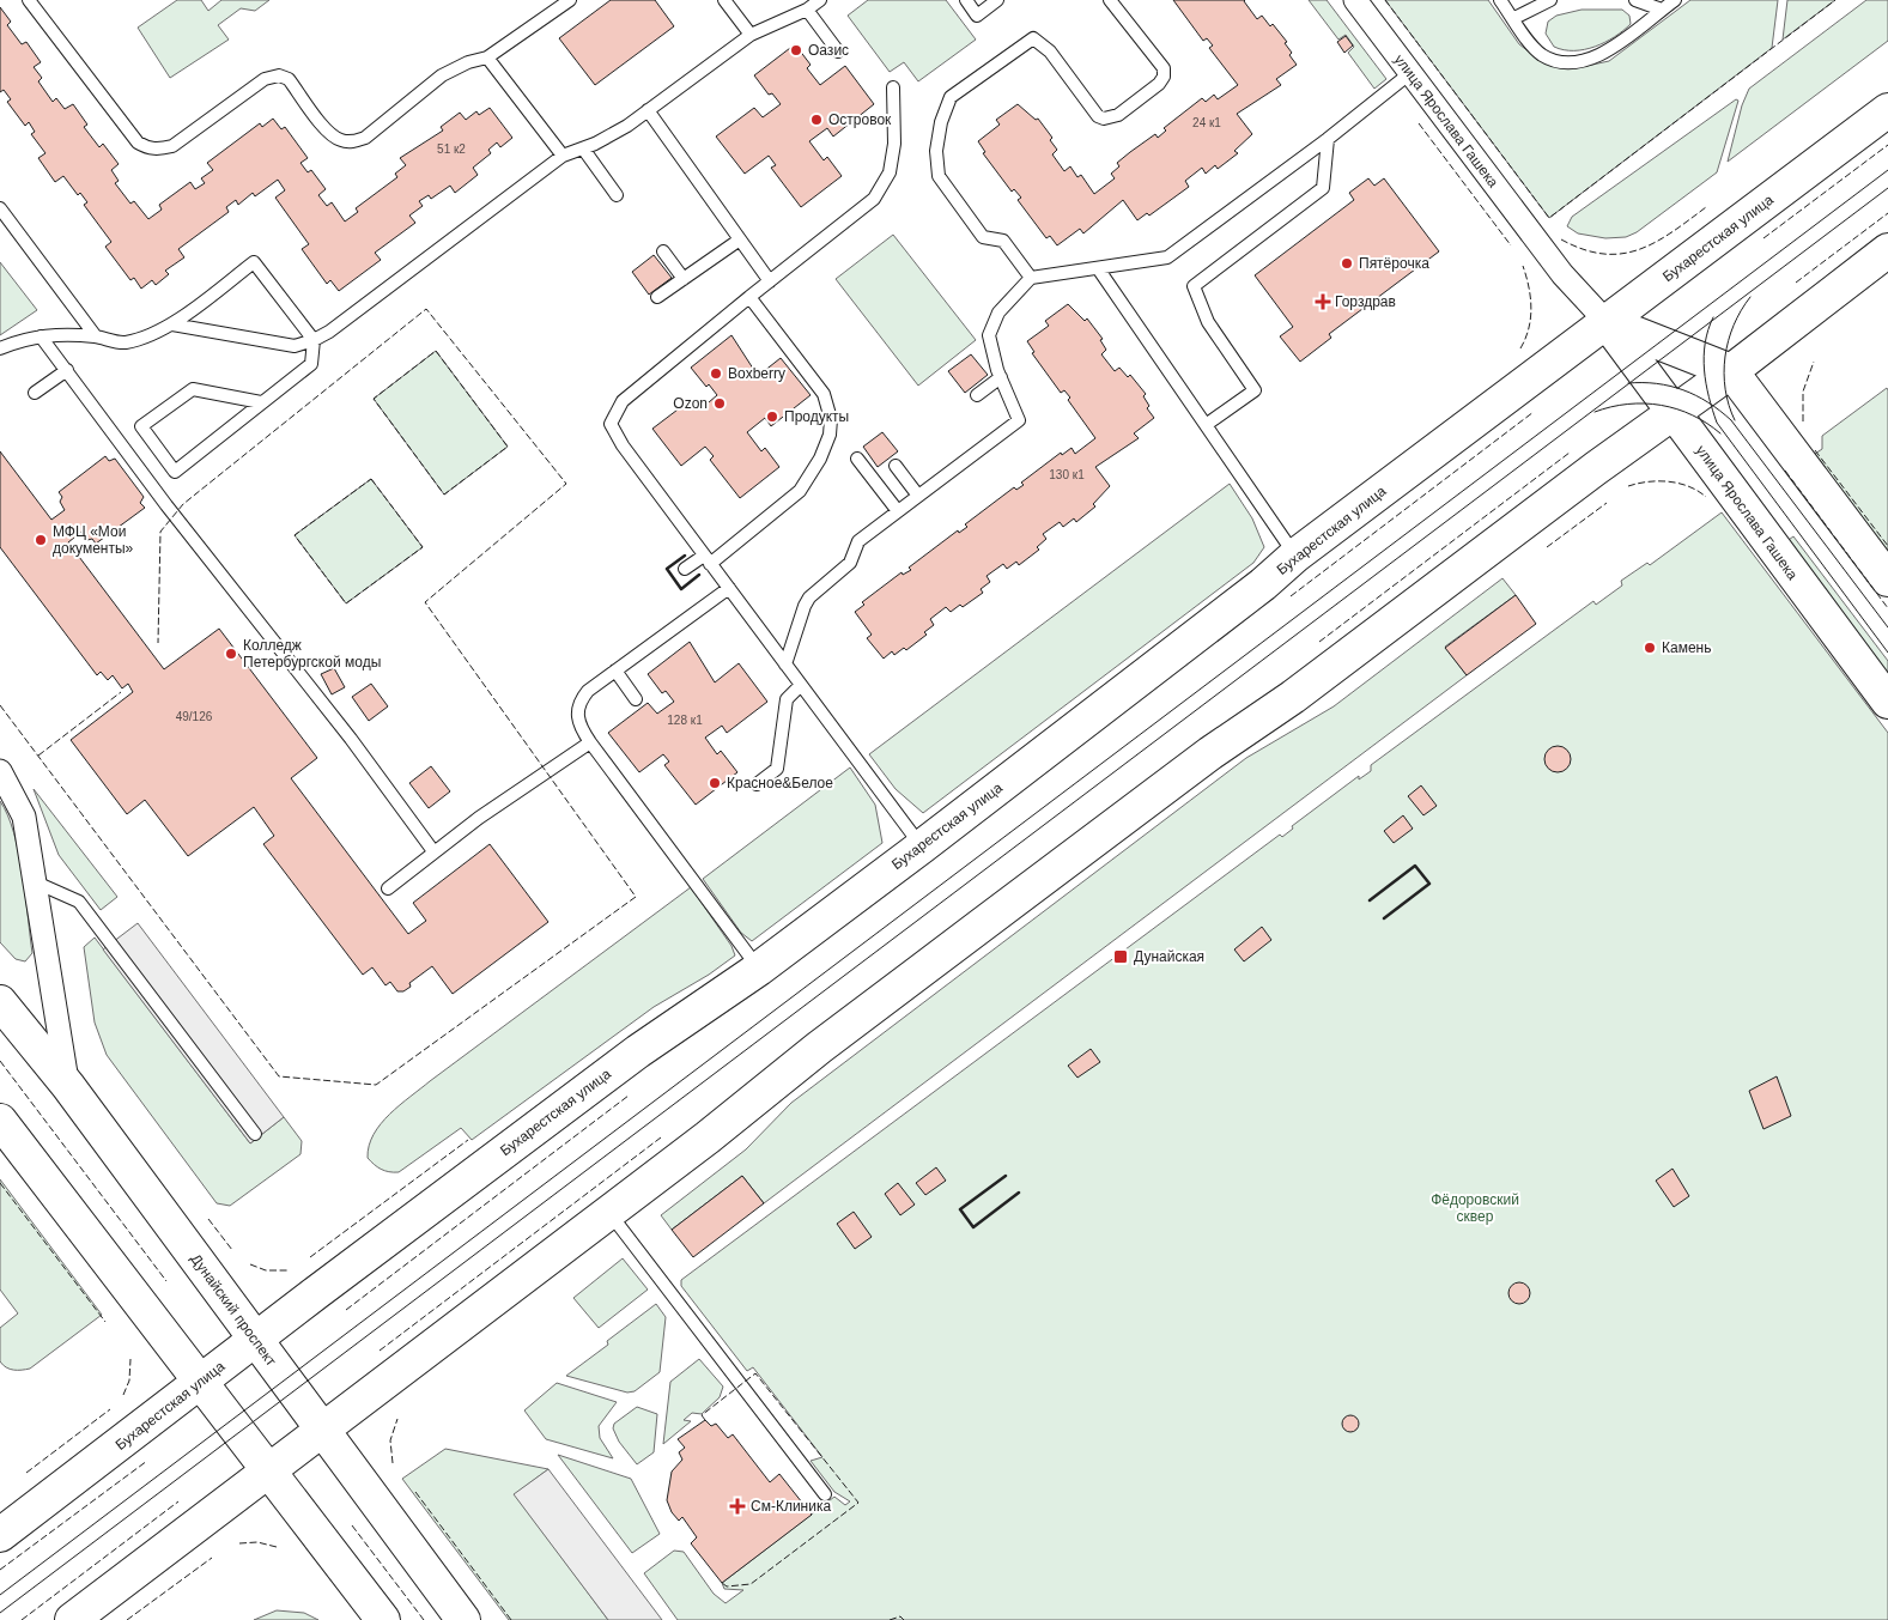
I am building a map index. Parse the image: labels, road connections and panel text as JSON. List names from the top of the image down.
{
  "streets": {
    "street": ["улица Ярослава Гашека", "Бухарестская улица", "Дунайский проспект"]
  },
  "crossings": [
    ["улица Ярослава Гашека", "Бухарестская улица"],
    ["Бухарестская улица", "Дунайский проспект"]
  ],
  "parks": ["Фёдоровский сквер"],
  "places": {
    "other": [
      "Оазис",
      "Островок",
      "Пятёрочка",
      "Boxberry",
      "Ozon",
      "Продукты",
      "МФЦ «Мои документы»",
      "Камень",
      "Колледж Петербургской моды",
      "Красное&Белое"
    ],
    "health": ["Горздрав", "См-Клиника"],
    "transit": ["Дунайская"]
  },
  "house_numbers": [
    "24 к1",
    "51 к2",
    "130 к1",
    "49/126",
    "128 к1"
  ]
}
